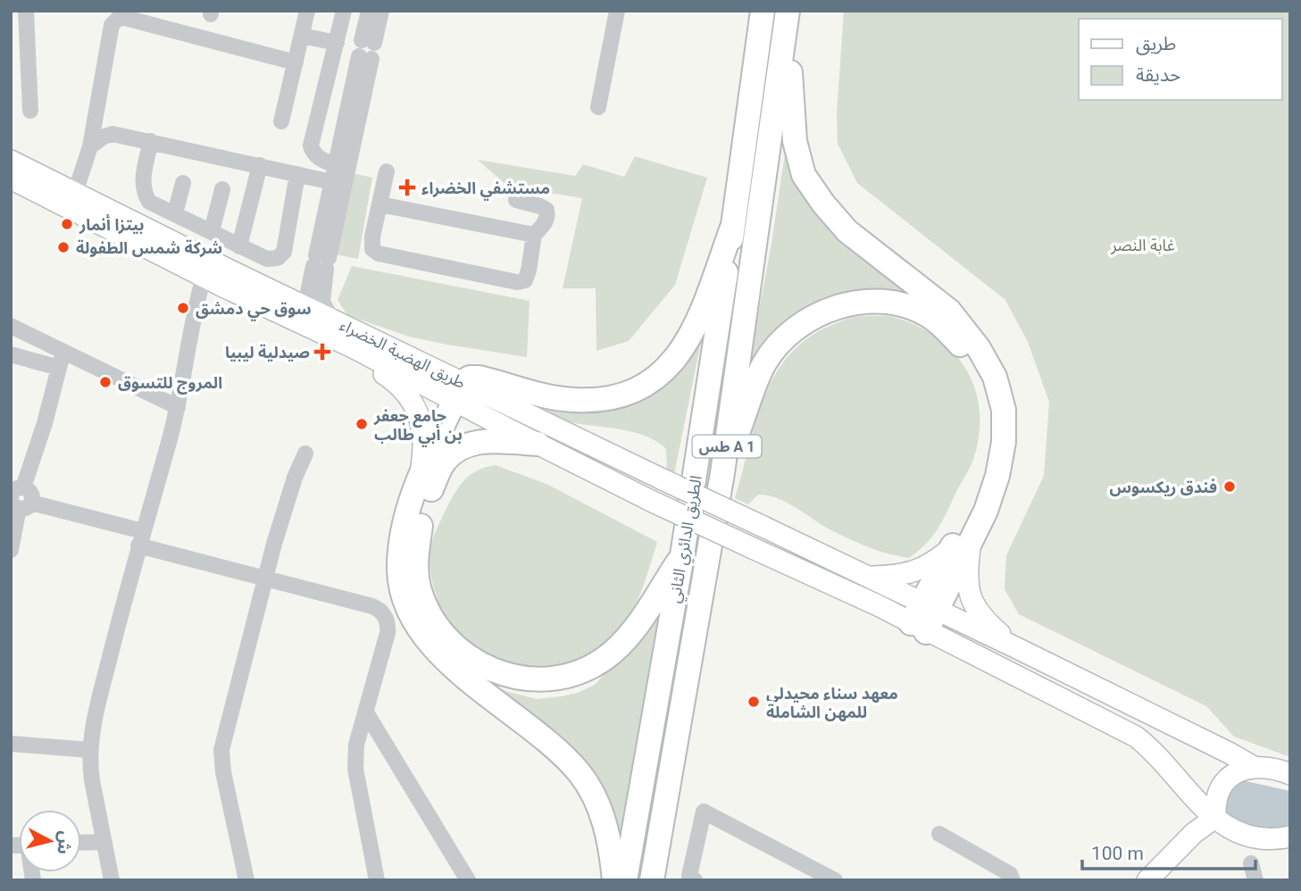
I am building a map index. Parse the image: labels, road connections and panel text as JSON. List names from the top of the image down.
{
  "streets": {
    "highway": ["طس A 1", "الطريق الدائري الثاني"],
    "main road": ["طريق الهضبة الخضراء"]
  },
  "parks": ["غابة النصر"],
  "places": {
    "health": ["مستشفي الخضراء", "صيدلية ليبيا"],
    "other": [
      "بيتزا أنمار",
      "شركة شمس الطفولة",
      "سوق حي دمشق",
      "المروج للتسوق",
      "جامع جعفر بن أبي طالب",
      "فندق ريكسوس",
      "معهد سناء محيدلي للمهن الشاملة"
    ]
  },
  "legend": ["طريق", "حديقة"],
  "scale_bar": "100 m",
  "north": "right"
}
